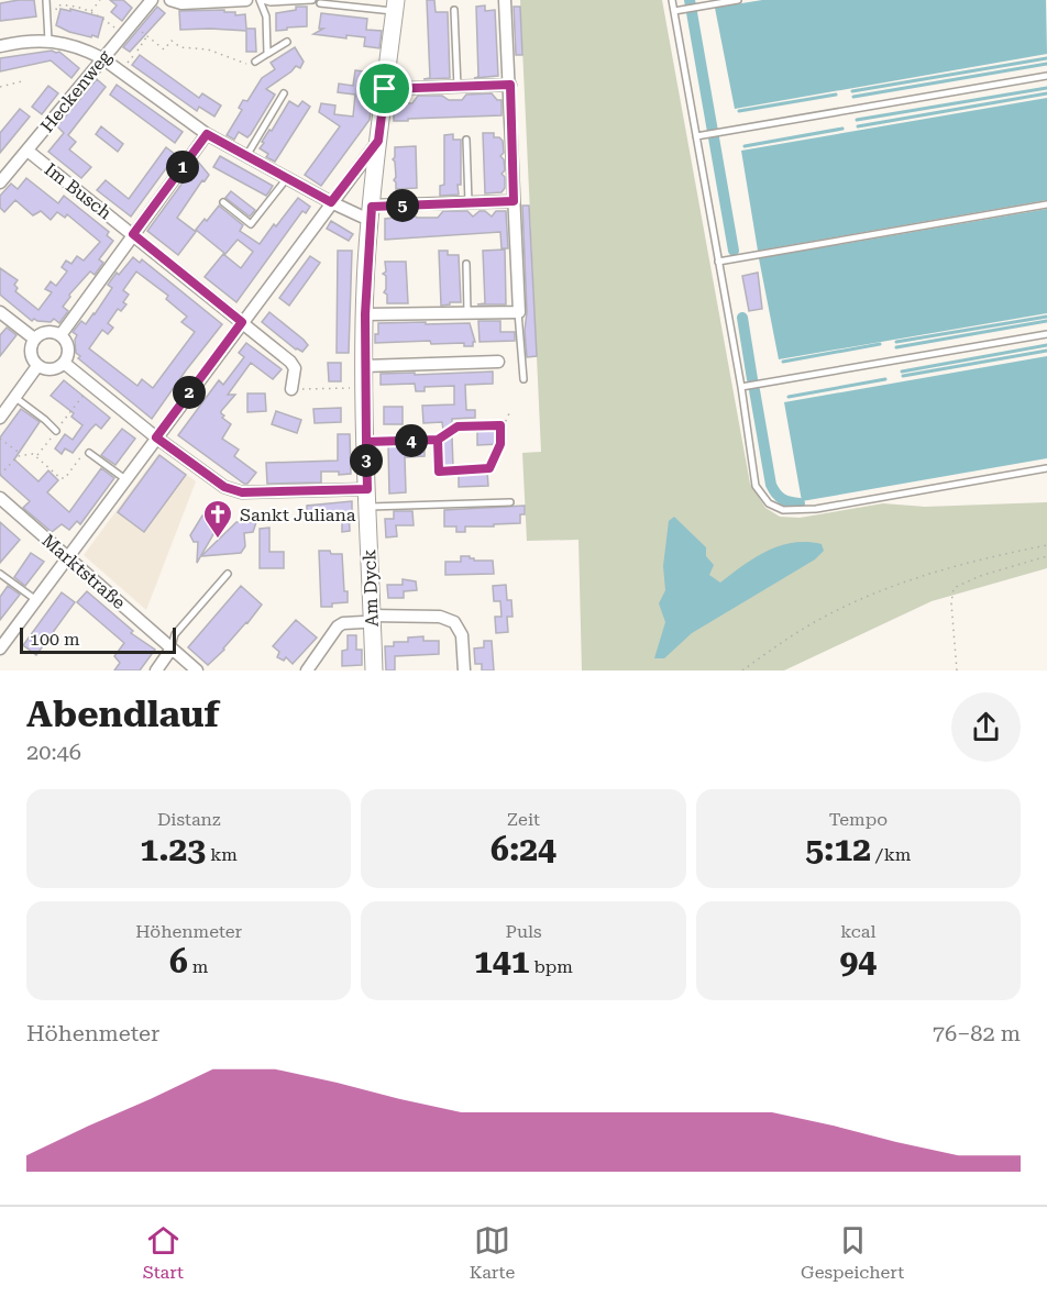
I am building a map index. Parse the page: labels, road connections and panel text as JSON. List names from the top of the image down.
{
  "streets": {
    "main road": ["Am Dyck"],
    "street": ["Heckenweg", "Im Busch", "Marktstraße"]
  },
  "crossings": [
    ["Heckenweg", "Im Busch"]
  ],
  "places": {
    "church": ["Sankt Juliana"]
  },
  "scale_bar": "100 m",
  "page": {
    "pins": [
      "1",
      "5",
      "2",
      "4",
      "3"
    ],
    "scale": "100 m",
    "heading": ["Abendlauf", "20:46"],
    "stats": [
      ["Distanz", "1.23 km"],
      ["Zeit", "6:24"],
      ["Tempo", "5:12 /km"],
      ["Höhenmeter", "6 m"],
      ["Puls", "141 bpm"],
      ["kcal", "94"]
    ],
    "chart": ["Höhenmeter", "76–82 m"],
    "tabs": ["Start", "Karte", "Gespeichert"]
  }
}
